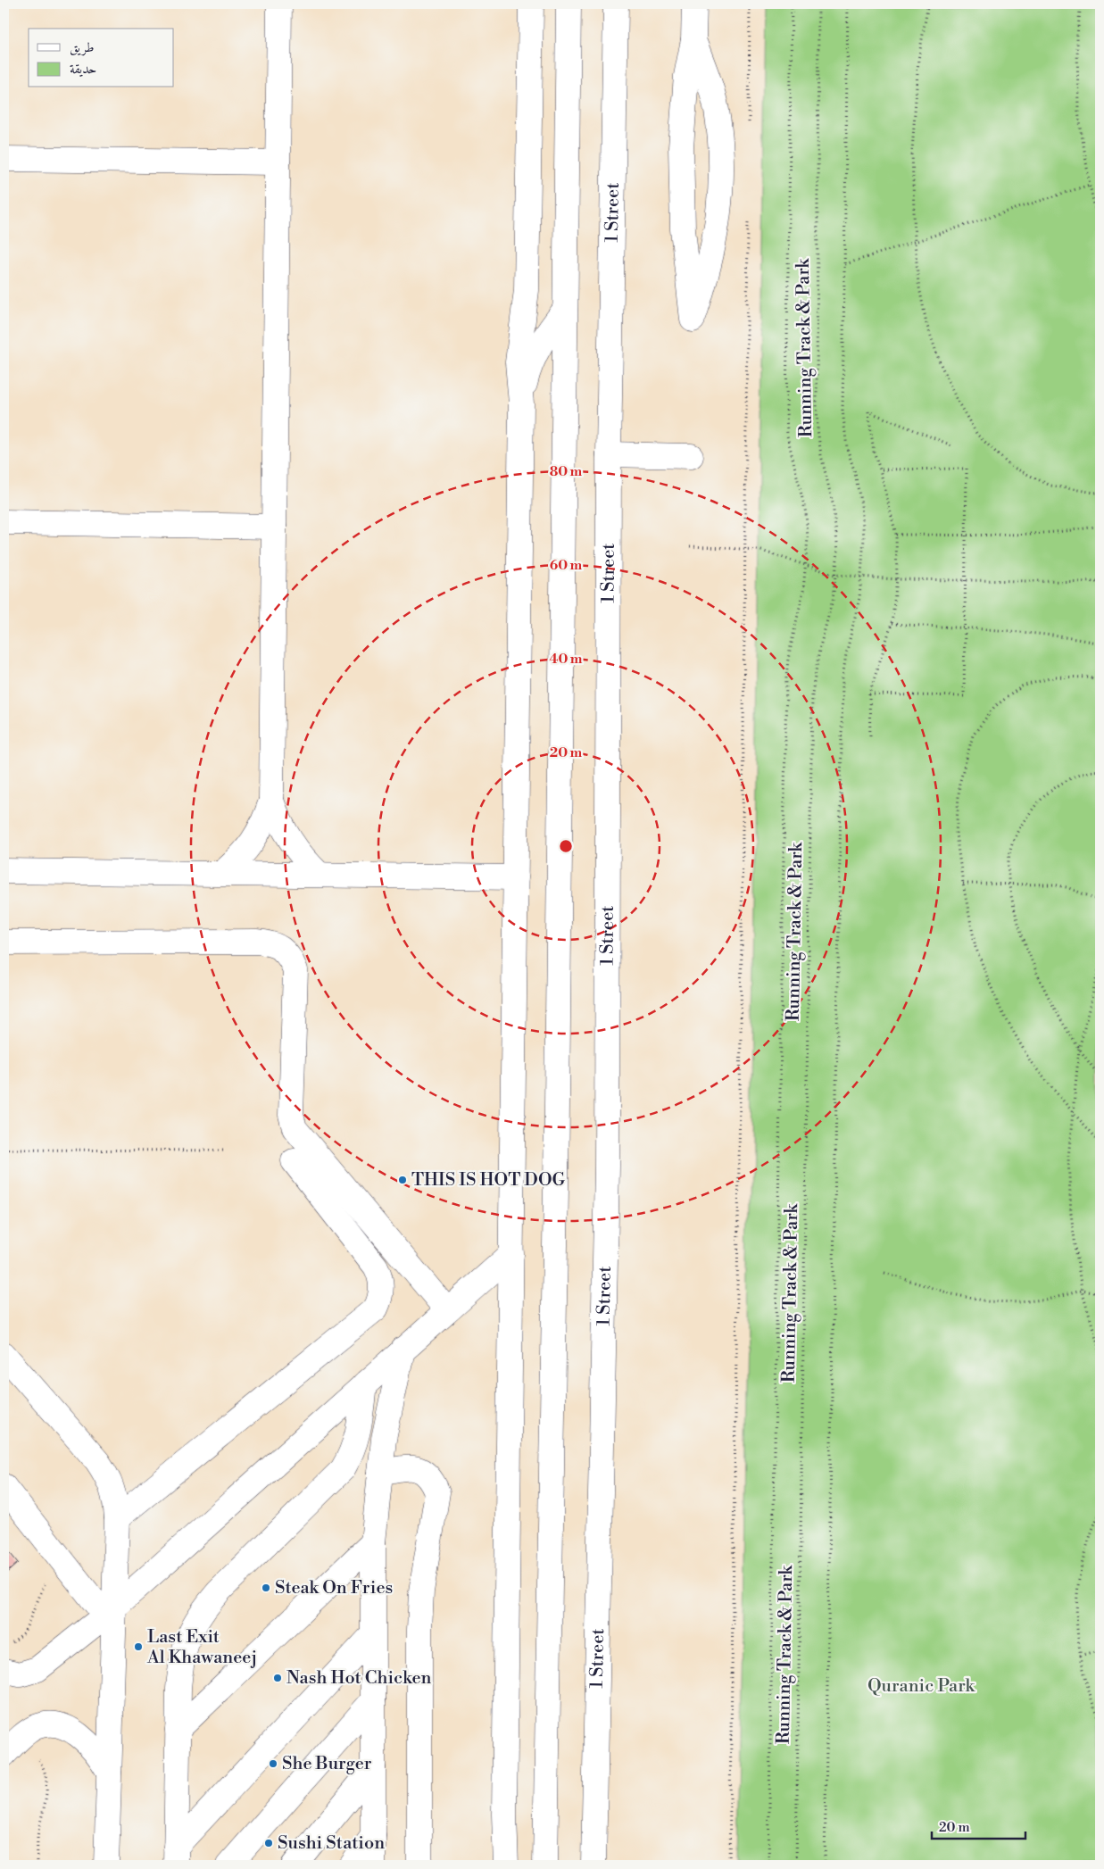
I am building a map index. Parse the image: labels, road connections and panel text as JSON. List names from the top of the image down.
{
  "streets": {
    "street": ["1 Street"],
    "path": ["Running Track & Park"]
  },
  "parks": ["Quranic Park"],
  "places": [
    "THIS IS HOT DOG",
    "Steak On Fries",
    "Last Exit Al Khawaneej",
    "Nash Hot Chicken",
    "She Burger",
    "Sushi Station"
  ],
  "legend": ["طريق", "حديقة"],
  "scale_bar": "20 m",
  "rings": [
    "80 m",
    "60 m",
    "40 m",
    "20 m"
  ]
}
